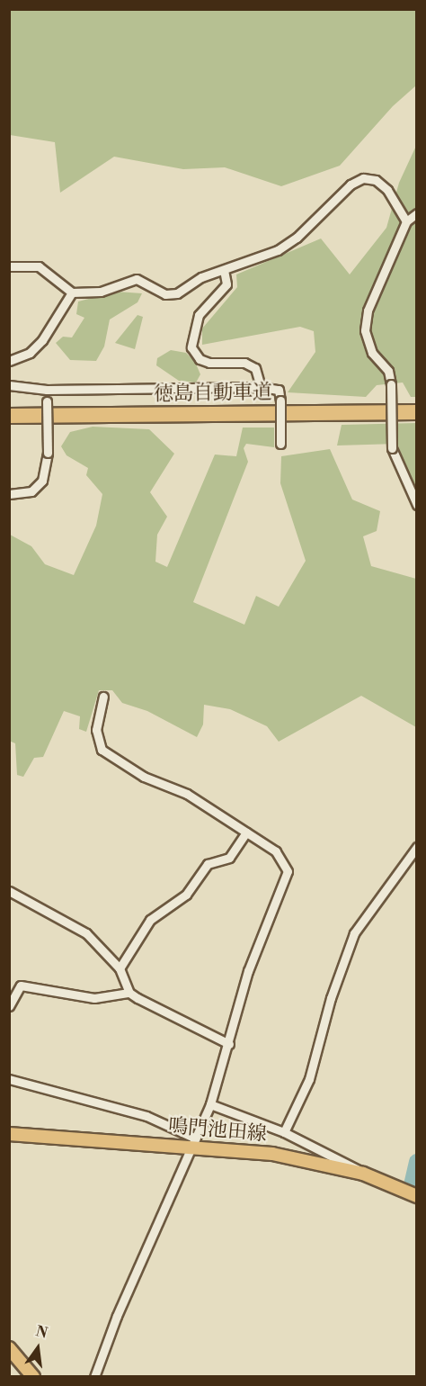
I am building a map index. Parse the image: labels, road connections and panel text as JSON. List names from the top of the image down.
{
  "streets": {
    "highway": ["徳島自動車道"],
    "main road": ["鳴門池田線"]
  },
  "north": "top"
}
